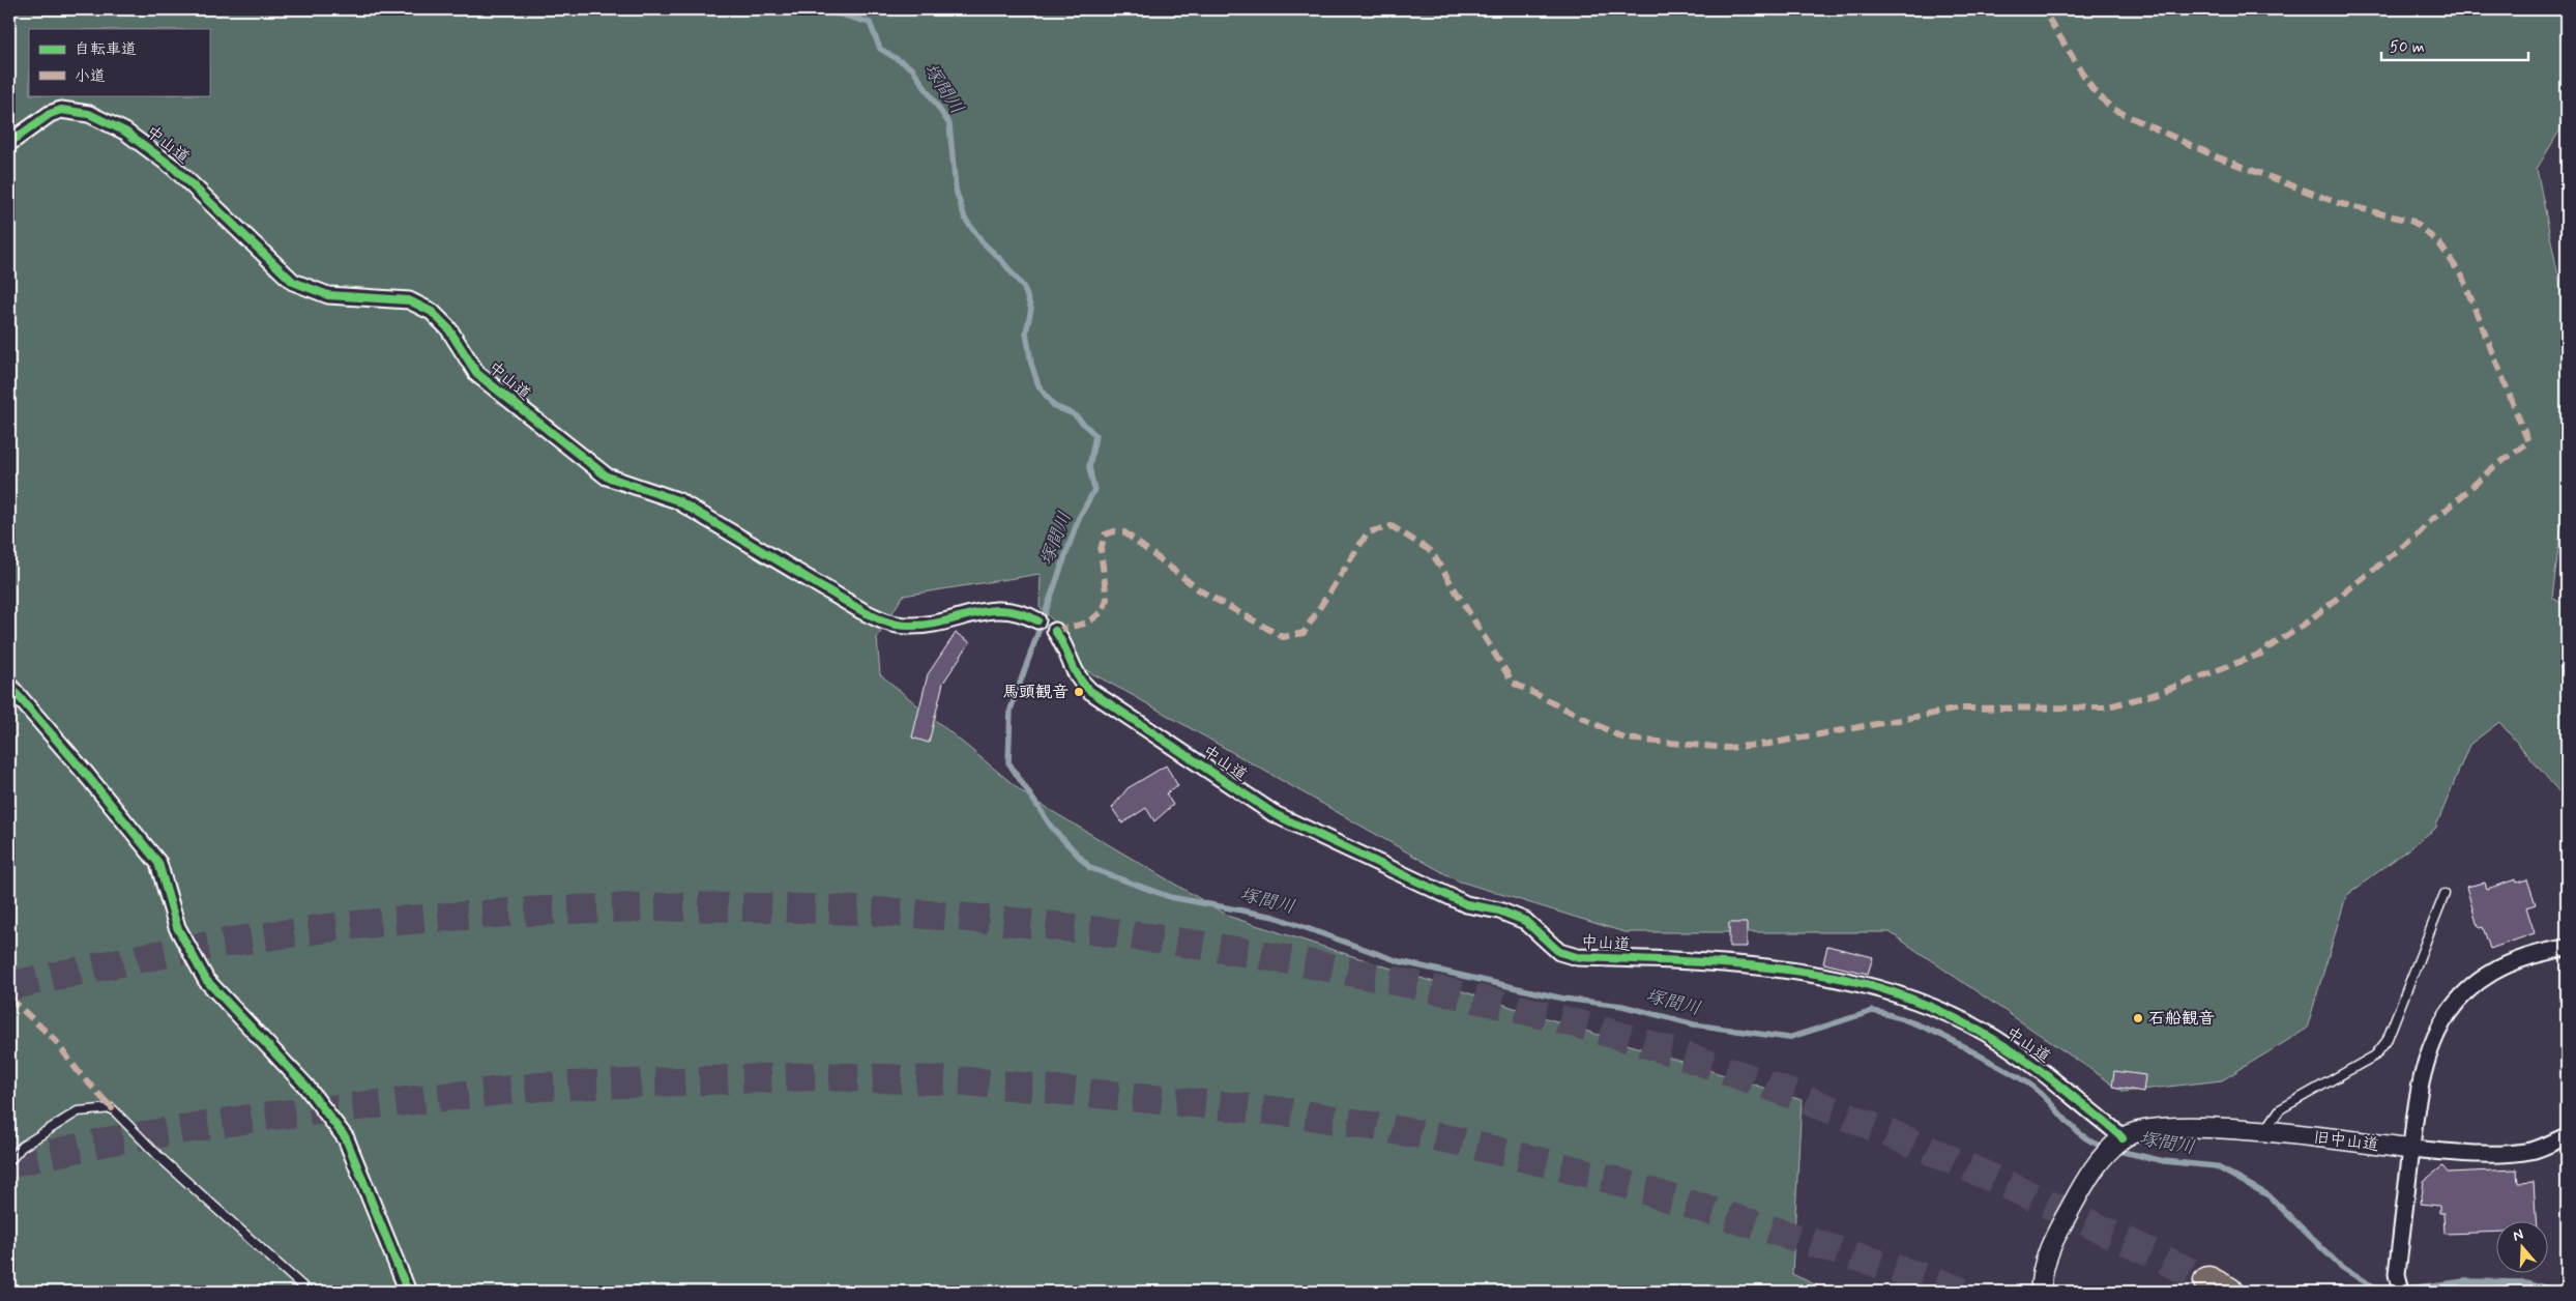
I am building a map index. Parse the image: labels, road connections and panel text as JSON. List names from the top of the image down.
{
  "streets": {
    "street": ["中山道", "旧中山道"]
  },
  "crossings": [
    ["中山道", "旧中山道"]
  ],
  "water": ["塚間川"],
  "places": ["馬頭観音", "石船観音"],
  "legend": ["自転車道", "小道"],
  "scale_bar": "50 m",
  "north": "top"
}
